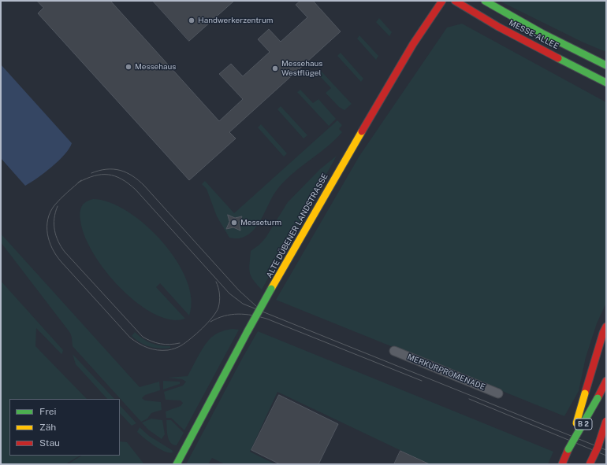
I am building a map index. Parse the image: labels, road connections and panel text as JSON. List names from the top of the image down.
{
  "streets": {
    "main road": ["MESSE-ALLEE", "ALTE DÜBENER LANDSTRASSE", "B 2"],
    "street": ["MERKURPROMENADE"]
  },
  "places": [
    "Handwerkerzentrum",
    "Messehaus",
    "Messehaus Westflügel",
    "Messeturm"
  ],
  "legend": ["Frei", "Zäh", "Stau"]
}
